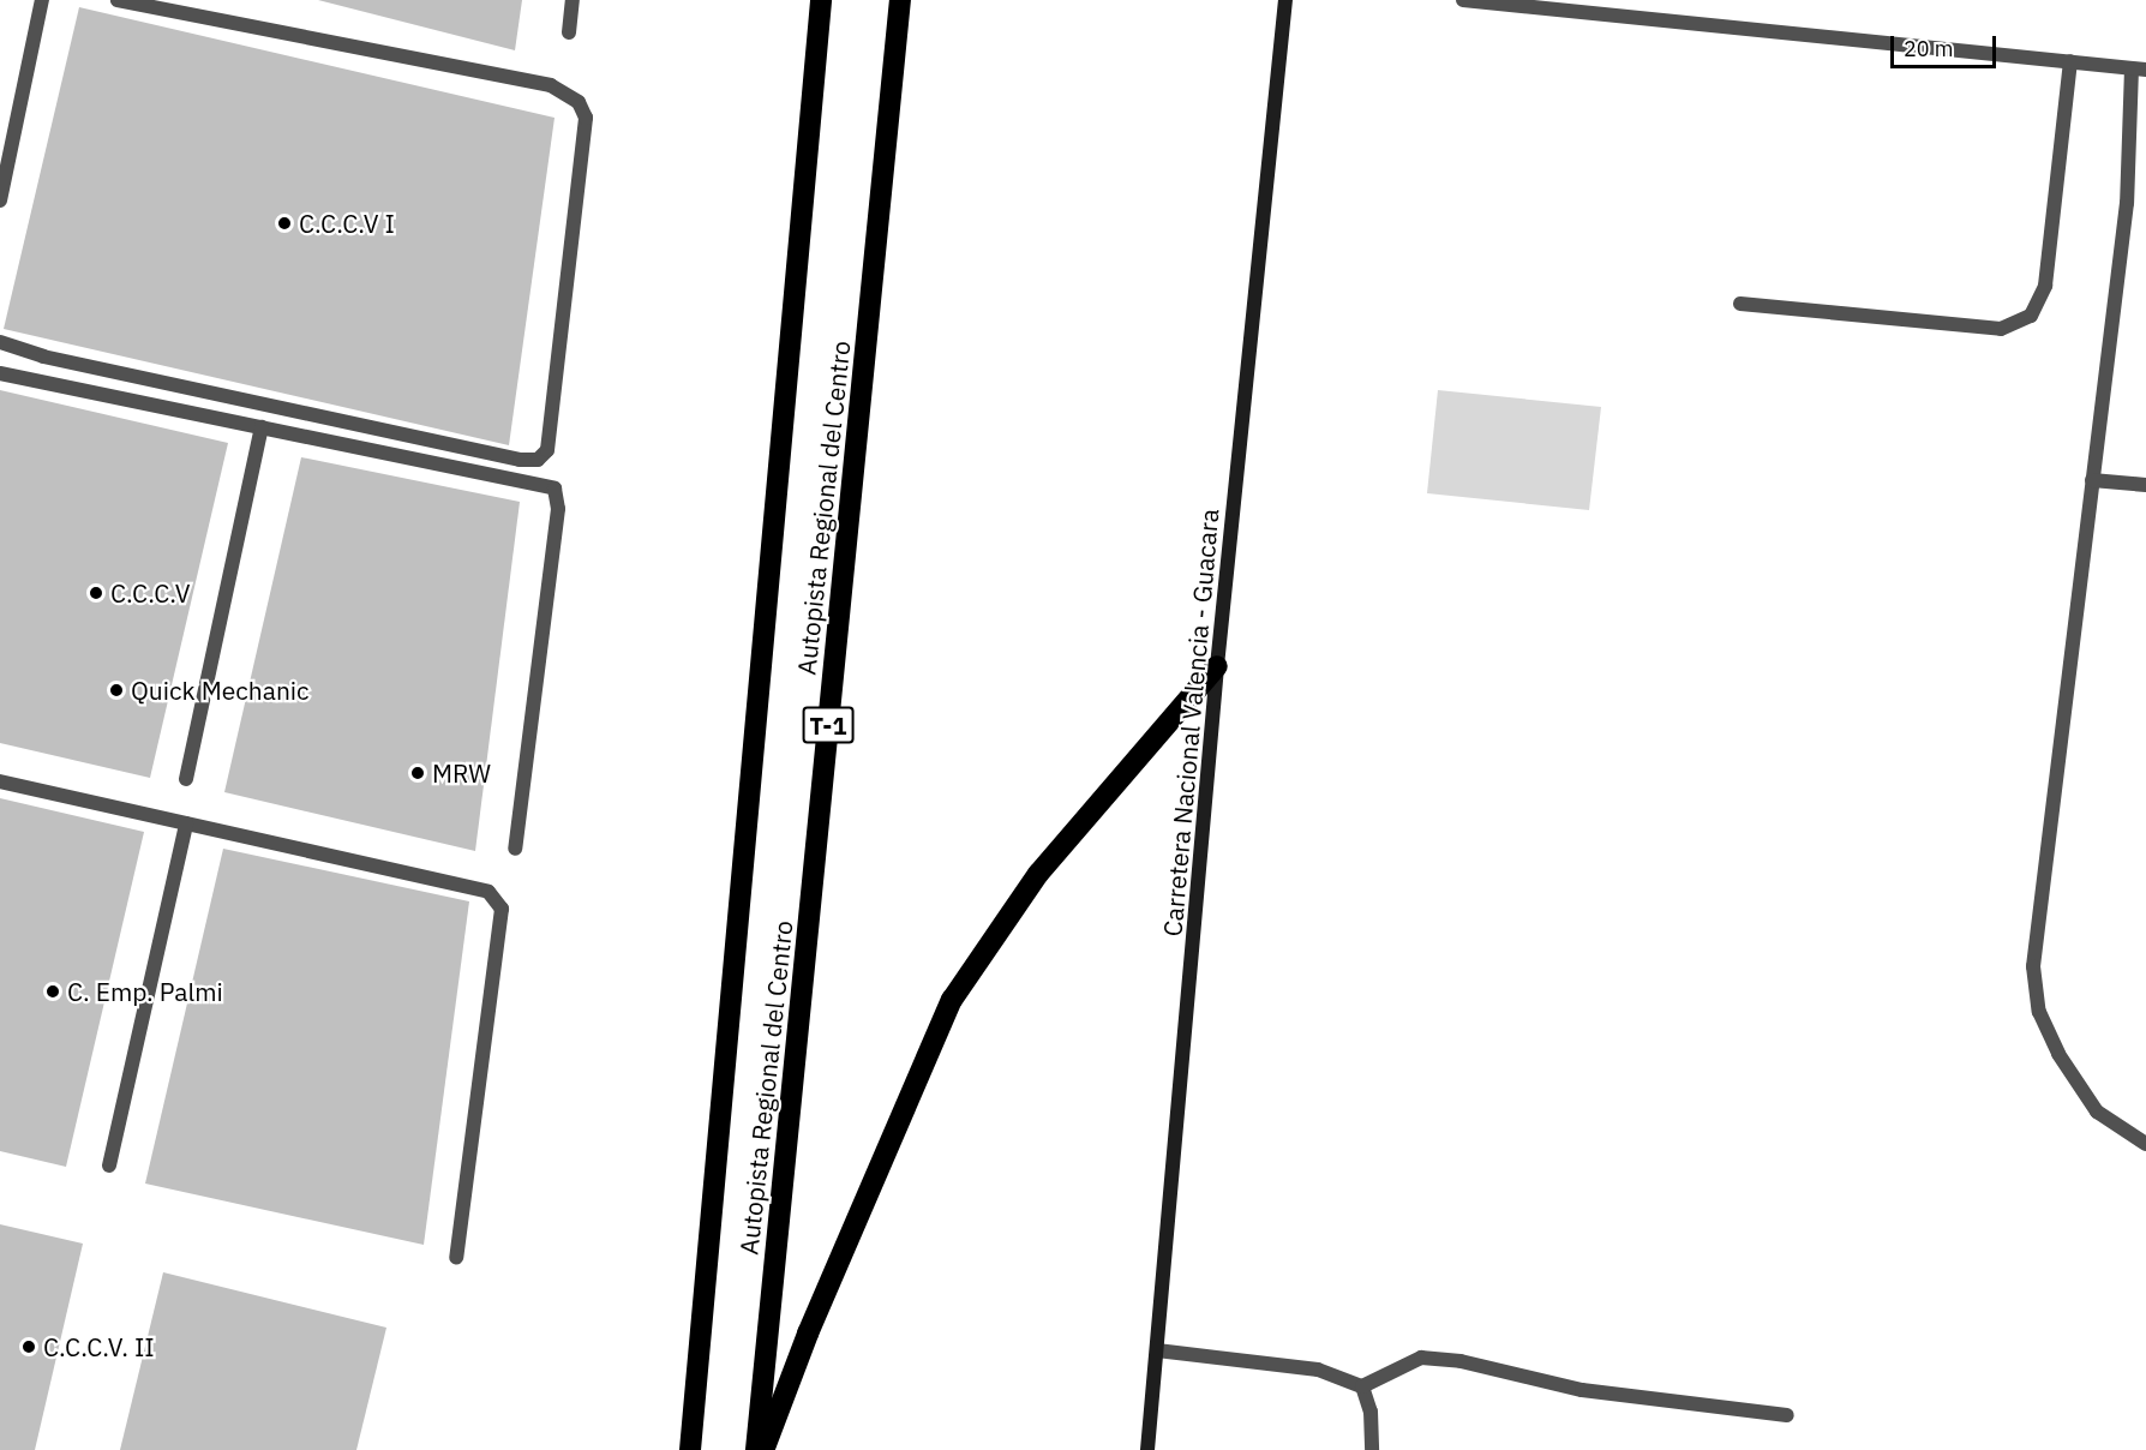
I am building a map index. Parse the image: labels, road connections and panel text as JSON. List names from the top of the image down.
{
  "streets": {
    "highway": ["Autopista Regional del Centro", "T-1"],
    "main road": ["Carretera Nacional Valencia - Guacara"]
  },
  "places": [
    "C.C.C.V I",
    "C.C.C.V",
    "Quick Mechanic",
    "MRW",
    "C. Emp. Palmi",
    "C.C.C.V. II"
  ],
  "scale_bar": "20 m"
}
